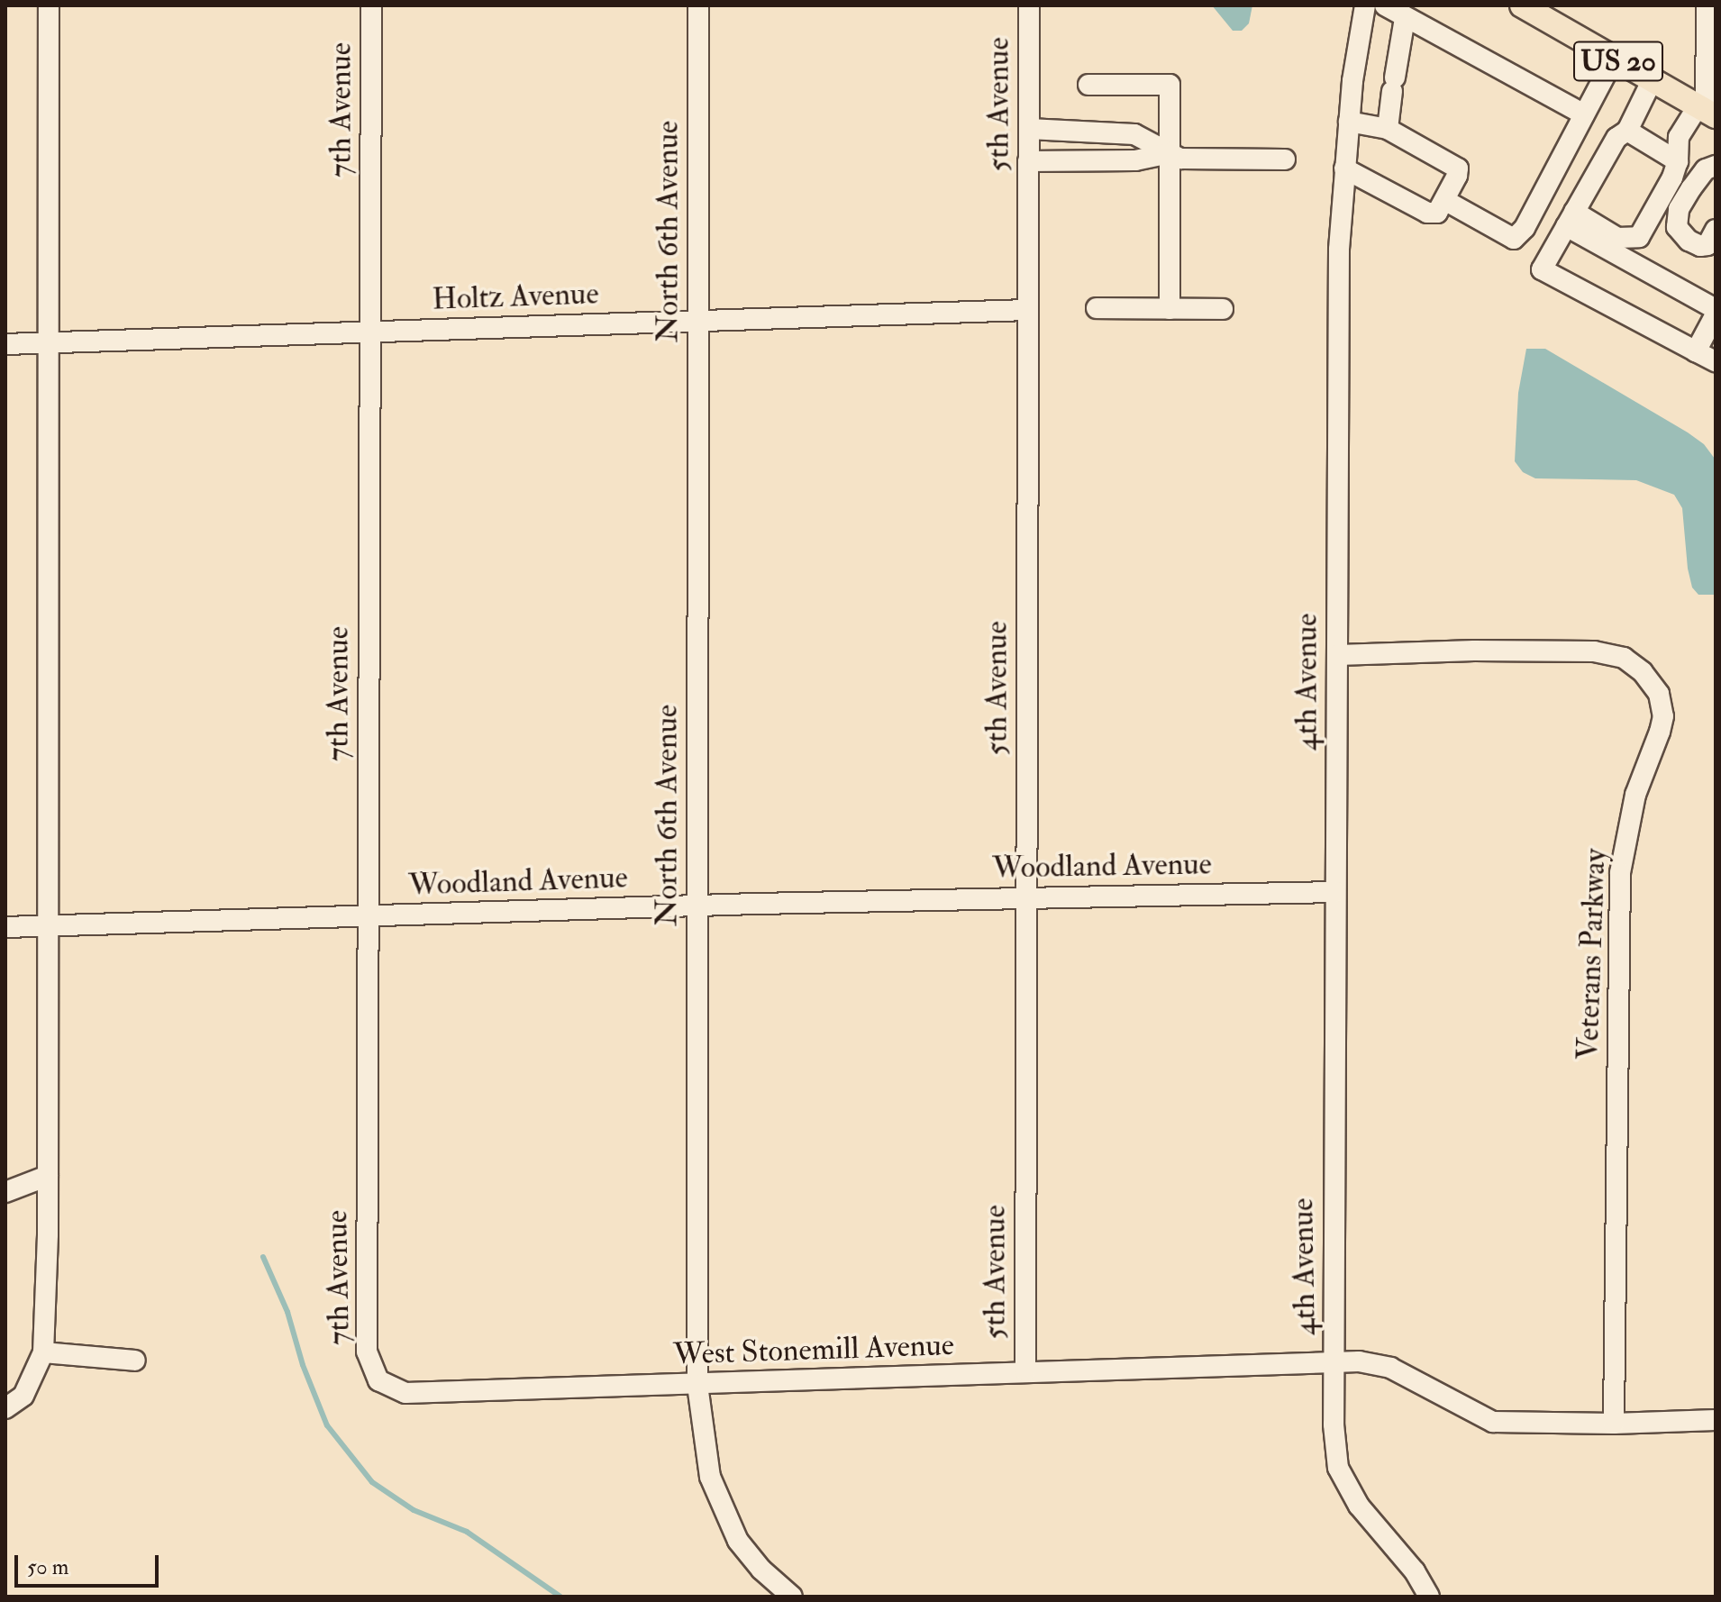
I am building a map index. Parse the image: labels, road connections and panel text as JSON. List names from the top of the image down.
{
  "streets": {
    "main road": ["US 20"],
    "street": [
      "5th Avenue",
      "7th Avenue",
      "North 6th Avenue",
      "Holtz Avenue",
      "4th Avenue",
      "Woodland Avenue",
      "Veterans Parkway",
      "West Stonemill Avenue"
    ]
  },
  "crossings": [
    ["5th Avenue", "Holtz Avenue"],
    ["5th Avenue", "Woodland Avenue"],
    ["5th Avenue", "West Stonemill Avenue"],
    ["7th Avenue", "Holtz Avenue"],
    ["7th Avenue", "Woodland Avenue"],
    ["7th Avenue", "West Stonemill Avenue"],
    ["North 6th Avenue", "Holtz Avenue"],
    ["North 6th Avenue", "Woodland Avenue"],
    ["North 6th Avenue", "West Stonemill Avenue"],
    ["4th Avenue", "Woodland Avenue"],
    ["4th Avenue", "Veterans Parkway"],
    ["4th Avenue", "West Stonemill Avenue"],
    ["Veterans Parkway", "West Stonemill Avenue"]
  ],
  "scale_bar": "50 m"
}
